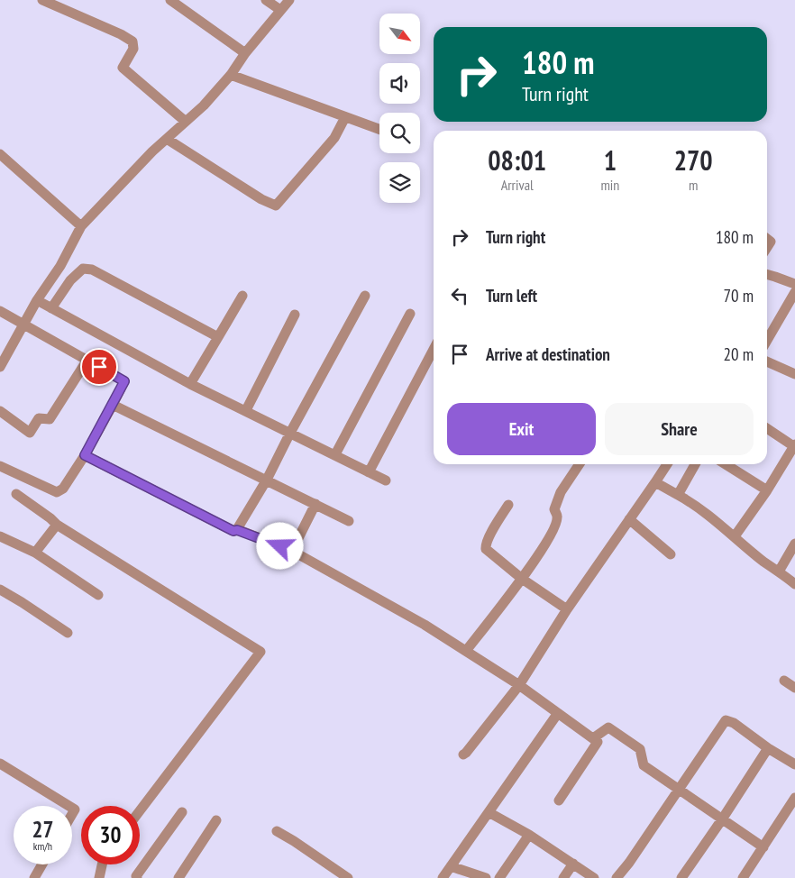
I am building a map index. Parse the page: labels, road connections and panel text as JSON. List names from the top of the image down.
{
  "north": "bottom right",
  "page": {
    "turn": ["180 m", "Turn right"],
    "eta": [
      "08:01",
      "Arrival",
      "1",
      "min",
      "270",
      "m"
    ],
    "list": [
      {
        "name": "Turn right",
        "value": "180 m"
      },
      {
        "name": "Turn left",
        "value": "70 m"
      },
      {
        "name": "Arrive at destination",
        "value": "20 m"
      }
    ],
    "buttons": ["Exit", "Share"],
    "speed": "27 km/h",
    "limit": "30"
  }
}
